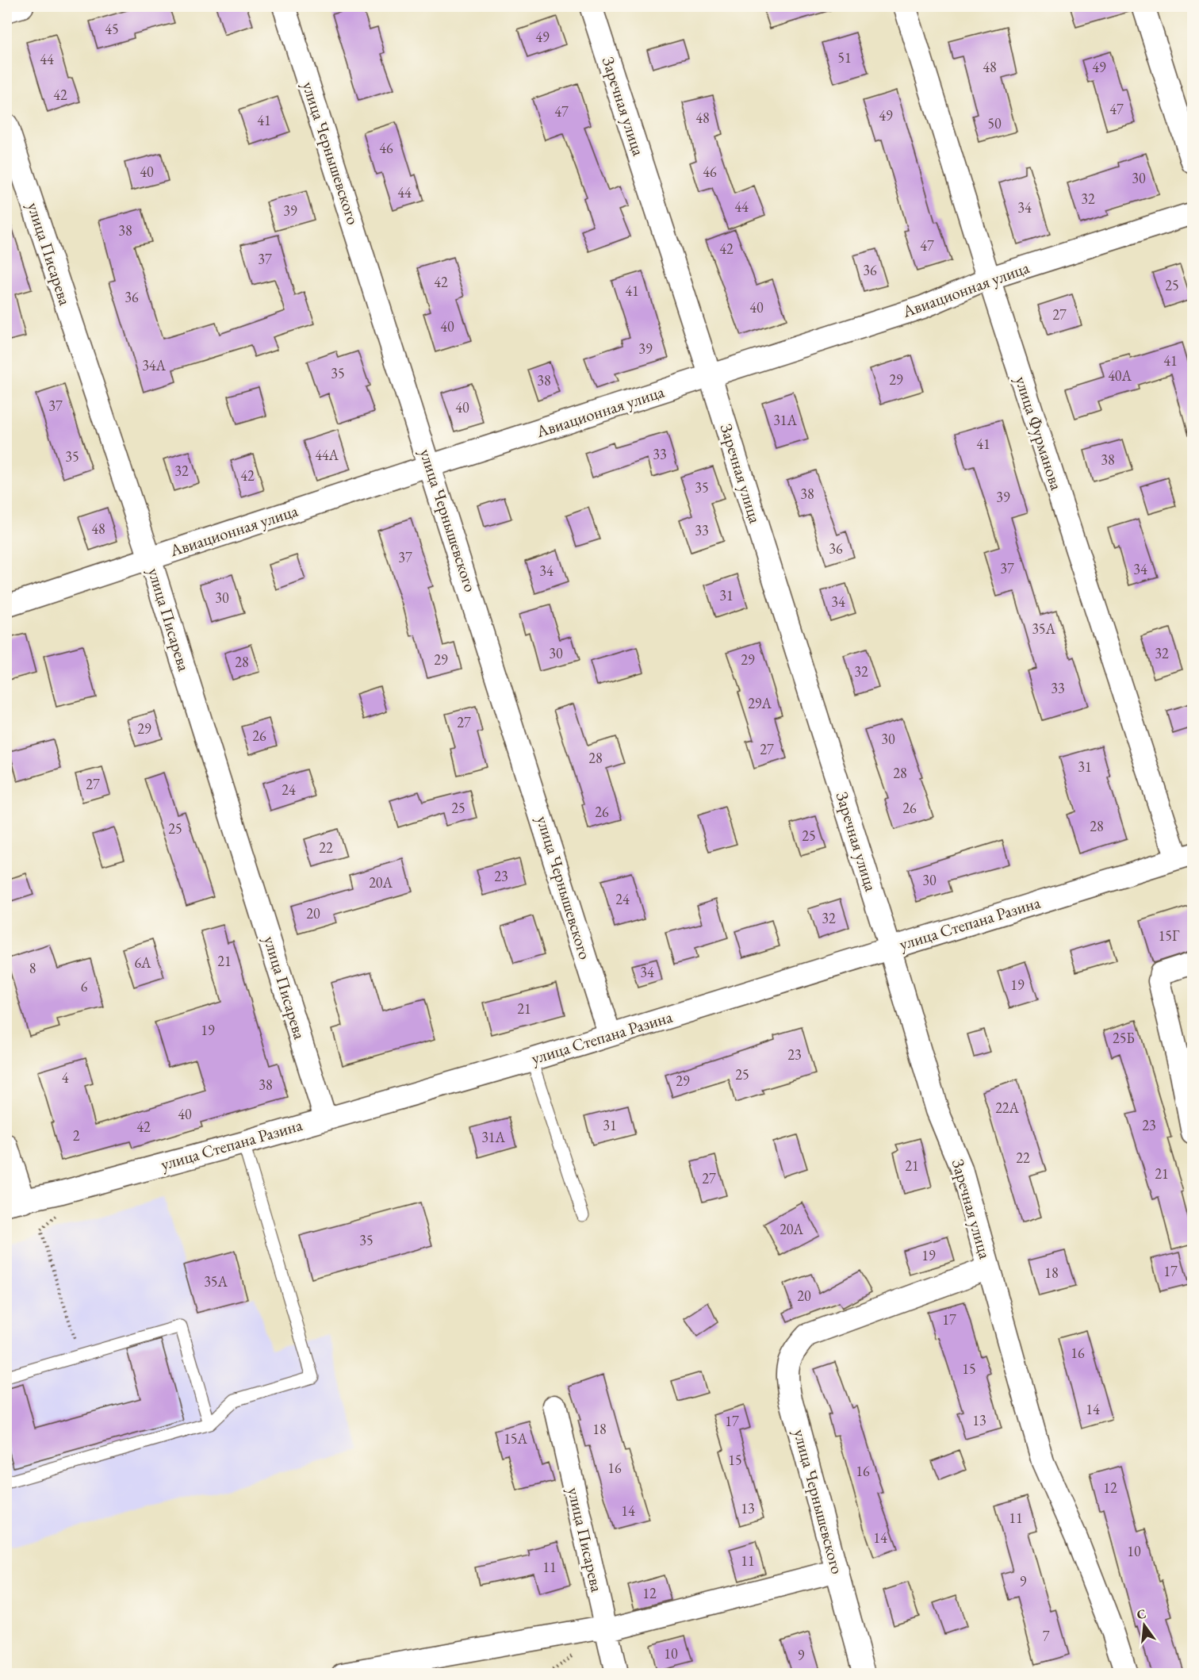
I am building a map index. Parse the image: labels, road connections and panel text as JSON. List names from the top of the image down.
{
  "streets": {
    "street": [
      "Заречная улица",
      "улица Чернышевского",
      "улица Писарева",
      "Авиационная улица",
      "улица Фурманова",
      "улица Степана Разина"
    ]
  },
  "crossings": [
    ["Заречная улица", "улица Чернышевского"],
    ["Заречная улица", "Авиационная улица"],
    ["Заречная улица", "улица Степана Разина"],
    ["улица Чернышевского", "Авиационная улица"],
    ["улица Чернышевского", "улица Степана Разина"],
    ["улица Писарева", "Авиационная улица"],
    ["улица Писарева", "улица Степана Разина"],
    ["Авиационная улица", "улица Фурманова"],
    ["улица Фурманова", "улица Степана Разина"]
  ],
  "house_numbers": [
    "45",
    "49",
    "51",
    "44",
    "48",
    "49",
    "42",
    "47",
    "47",
    "49",
    "48",
    "41",
    "50",
    "46",
    "40",
    "46",
    "30",
    "44",
    "32",
    "44",
    "34",
    "39",
    "38",
    "47",
    "42",
    "37",
    "36",
    "42",
    "25",
    "41",
    "36",
    "40",
    "27",
    "40",
    "39",
    "41",
    "34А",
    "35",
    "40А",
    "29",
    "38",
    "37",
    "40",
    "31А",
    "41",
    "33",
    "44А",
    "35",
    "38",
    "32",
    "42",
    "35",
    "38",
    "39",
    "48",
    "33",
    "36",
    "37",
    "37",
    "34",
    "34",
    "31",
    "30",
    "34",
    "35А",
    "30",
    "32",
    "29",
    "29",
    "28",
    "32",
    "33",
    "29А",
    "27",
    "29",
    "26",
    "30",
    "27",
    "28",
    "31",
    "28",
    "27",
    "24",
    "25",
    "26",
    "26",
    "28",
    "25",
    "25",
    "22",
    "23",
    "30",
    "20А",
    "24",
    "20",
    "32",
    "15Г",
    "21",
    "6А",
    "8",
    "34",
    "19",
    "6",
    "21",
    "19",
    "25Б",
    "23",
    "25",
    "4",
    "29",
    "38",
    "22А",
    "40",
    "31",
    "23",
    "42",
    "2",
    "31А",
    "22",
    "21",
    "21",
    "27",
    "20А",
    "35",
    "19",
    "17",
    "18",
    "35А",
    "20",
    "17",
    "16",
    "15",
    "14",
    "13",
    "17",
    "18",
    "15А",
    "15",
    "16",
    "16",
    "12",
    "13",
    "14",
    "11",
    "14",
    "10",
    "11",
    "11",
    "9",
    "12",
    "7",
    "10",
    "9"
  ],
  "north": "top"
}
